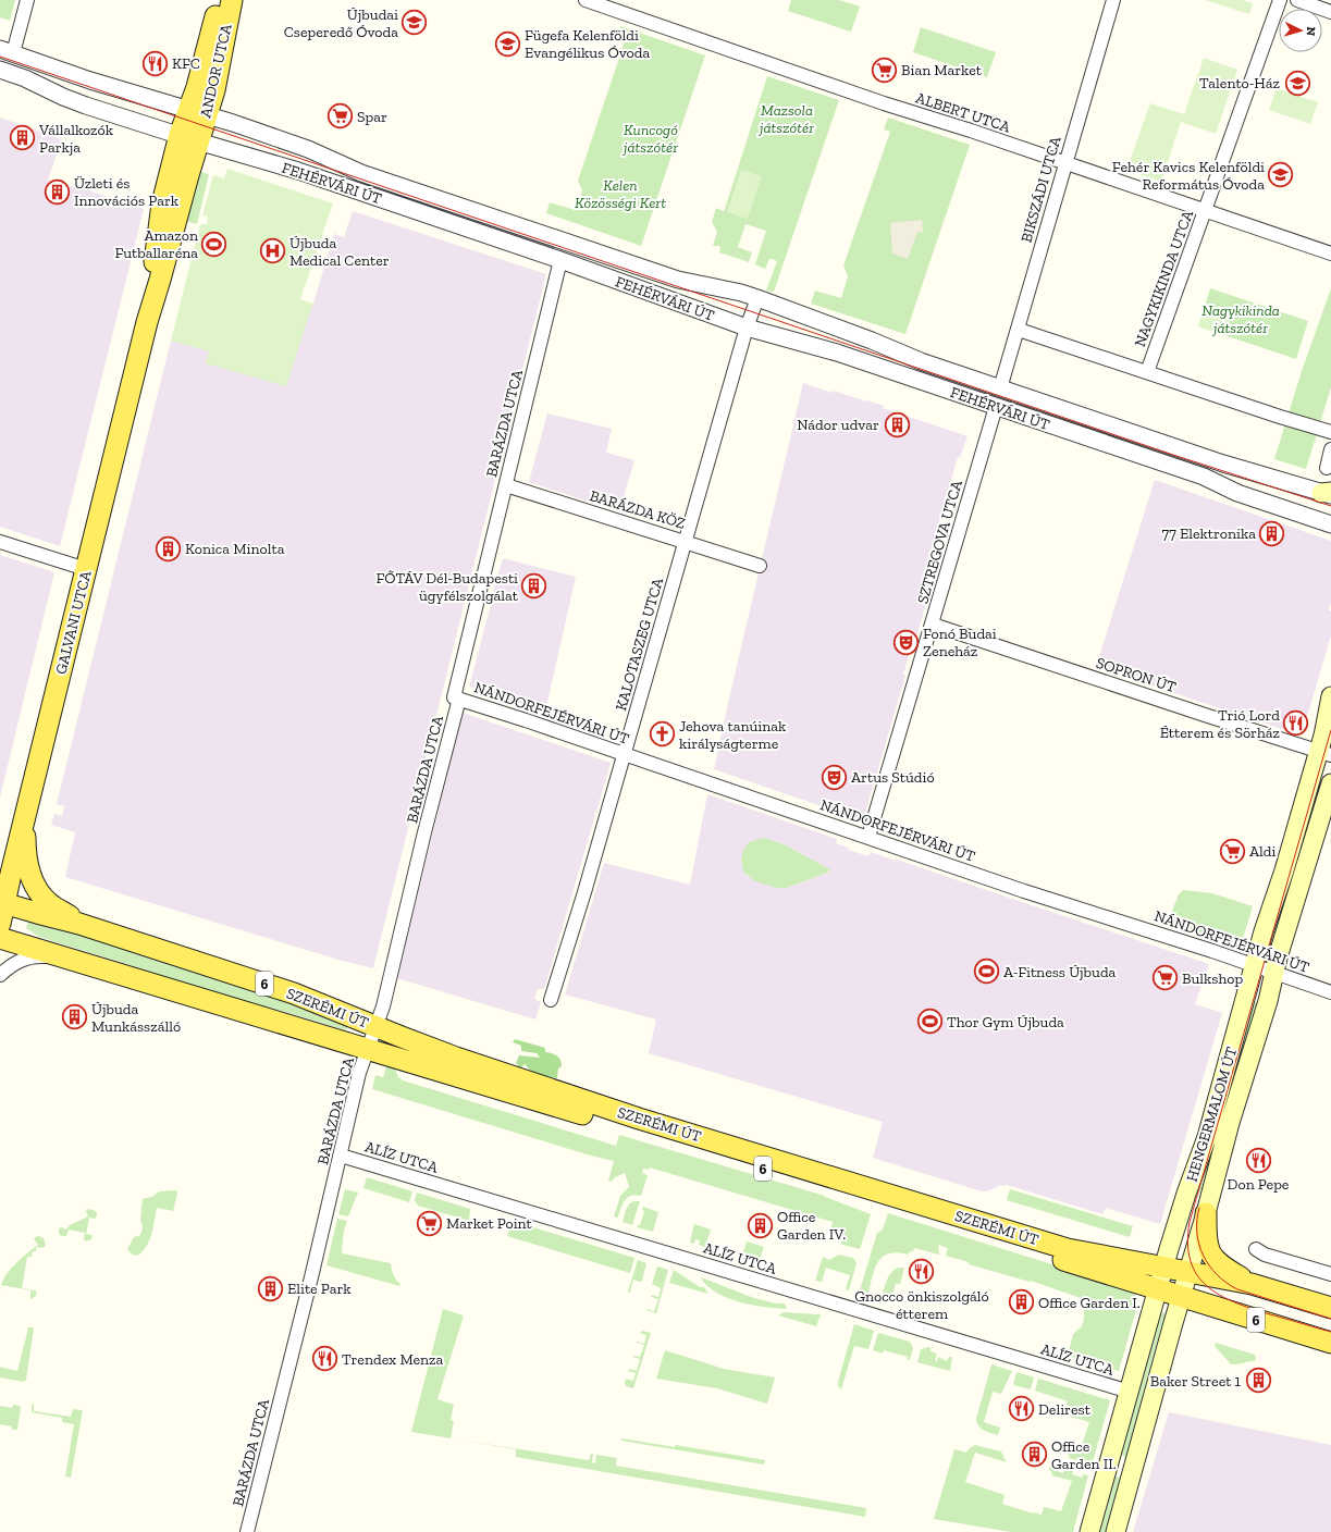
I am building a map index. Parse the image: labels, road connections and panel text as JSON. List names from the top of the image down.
{
  "streets": {
    "main road": [
      "ANDOR UTCA",
      "GALVANI UTCA",
      "6",
      "SZERÉMI ÚT",
      "HENGERMALOM ÚT"
    ],
    "street": [
      "ALBERT UTCA",
      "FEHÉRVÁRI ÚT",
      "BIKSZÁDI UTCA",
      "NAGYKIKINDA UTCA",
      "BARÁZDA UTCA",
      "BARÁZDA KÖZ",
      "SZTREGOVA UTCA",
      "KALOTASZEG UTCA",
      "SOPRON ÚT",
      "NÁNDORFEJÉRVÁRI ÚT",
      "ALÍZ UTCA"
    ]
  },
  "crossings": [
    ["ANDOR UTCA", "FEHÉRVÁRI ÚT"],
    ["ANDOR UTCA", "GALVANI UTCA"],
    ["ALBERT UTCA", "BIKSZÁDI UTCA"],
    ["ALBERT UTCA", "NAGYKIKINDA UTCA"],
    ["FEHÉRVÁRI ÚT", "BIKSZÁDI UTCA"],
    ["FEHÉRVÁRI ÚT", "BARÁZDA UTCA"],
    ["FEHÉRVÁRI ÚT", "SZTREGOVA UTCA"],
    ["FEHÉRVÁRI ÚT", "GALVANI UTCA"],
    ["FEHÉRVÁRI ÚT", "KALOTASZEG UTCA"],
    ["BARÁZDA UTCA", "BARÁZDA KÖZ"],
    ["BARÁZDA UTCA", "NÁNDORFEJÉRVÁRI ÚT"],
    ["BARÁZDA UTCA", "SZERÉMI ÚT"],
    ["BARÁZDA UTCA", "ALÍZ UTCA"],
    ["BARÁZDA KÖZ", "KALOTASZEG UTCA"],
    ["SZTREGOVA UTCA", "SOPRON ÚT"],
    ["SZTREGOVA UTCA", "NÁNDORFEJÉRVÁRI ÚT"],
    ["GALVANI UTCA", "SZERÉMI ÚT"],
    ["KALOTASZEG UTCA", "NÁNDORFEJÉRVÁRI ÚT"],
    ["SOPRON ÚT", "HENGERMALOM ÚT"],
    ["NÁNDORFEJÉRVÁRI ÚT", "HENGERMALOM ÚT"],
    ["SZERÉMI ÚT", "HENGERMALOM ÚT"],
    ["HENGERMALOM ÚT", "ALÍZ UTCA"]
  ],
  "parks": [
    "Mazsola játszótér",
    "Kuncogó játszótér",
    "Kelen Közösségi Kert",
    "Nagykikinda játszótér"
  ],
  "places": {
    "school or university": [
      "Újbudai Cseperedő Óvoda",
      "Fügefa Kelenföldi Evangélikus Óvoda",
      "Talento-Ház",
      "Fehér Kavics Kelenföldi Református Óvoda"
    ],
    "restaurant": [
      "KFC",
      "Trió Lord Étterem és Sörház",
      "Don Pepe",
      "Gnocco önkiszolgáló étterem",
      "Trendex Menza",
      "Delirest"
    ],
    "supermarket": [
      "Bian Market",
      "Spar",
      "Aldi",
      "Bulkshop",
      "Market Point"
    ],
    "building": [
      "Vállalkozók Parkja",
      "Üzleti és Innovációs Park",
      "Nádor udvar",
      "77 Elektronika",
      "Konica Minolta",
      "FŐTÁV Dél-Budapesti ügyfélszolgálat",
      "Újbuda Munkásszálló",
      "Office Garden IV.",
      "Elite Park",
      "Office Garden I.",
      "Baker Street 1",
      "Office Garden II."
    ],
    "sports": ["Amazon Futballaréna", "A-Fitness Újbuda", "Thor Gym Újbuda"],
    "hospital": ["Újbuda Medical Center"],
    "theatre": ["Fonó Budai Zeneház", "Artus Stúdió"],
    "church": ["Jehova tanúinak királyságterme"]
  },
  "north": "right"
}
